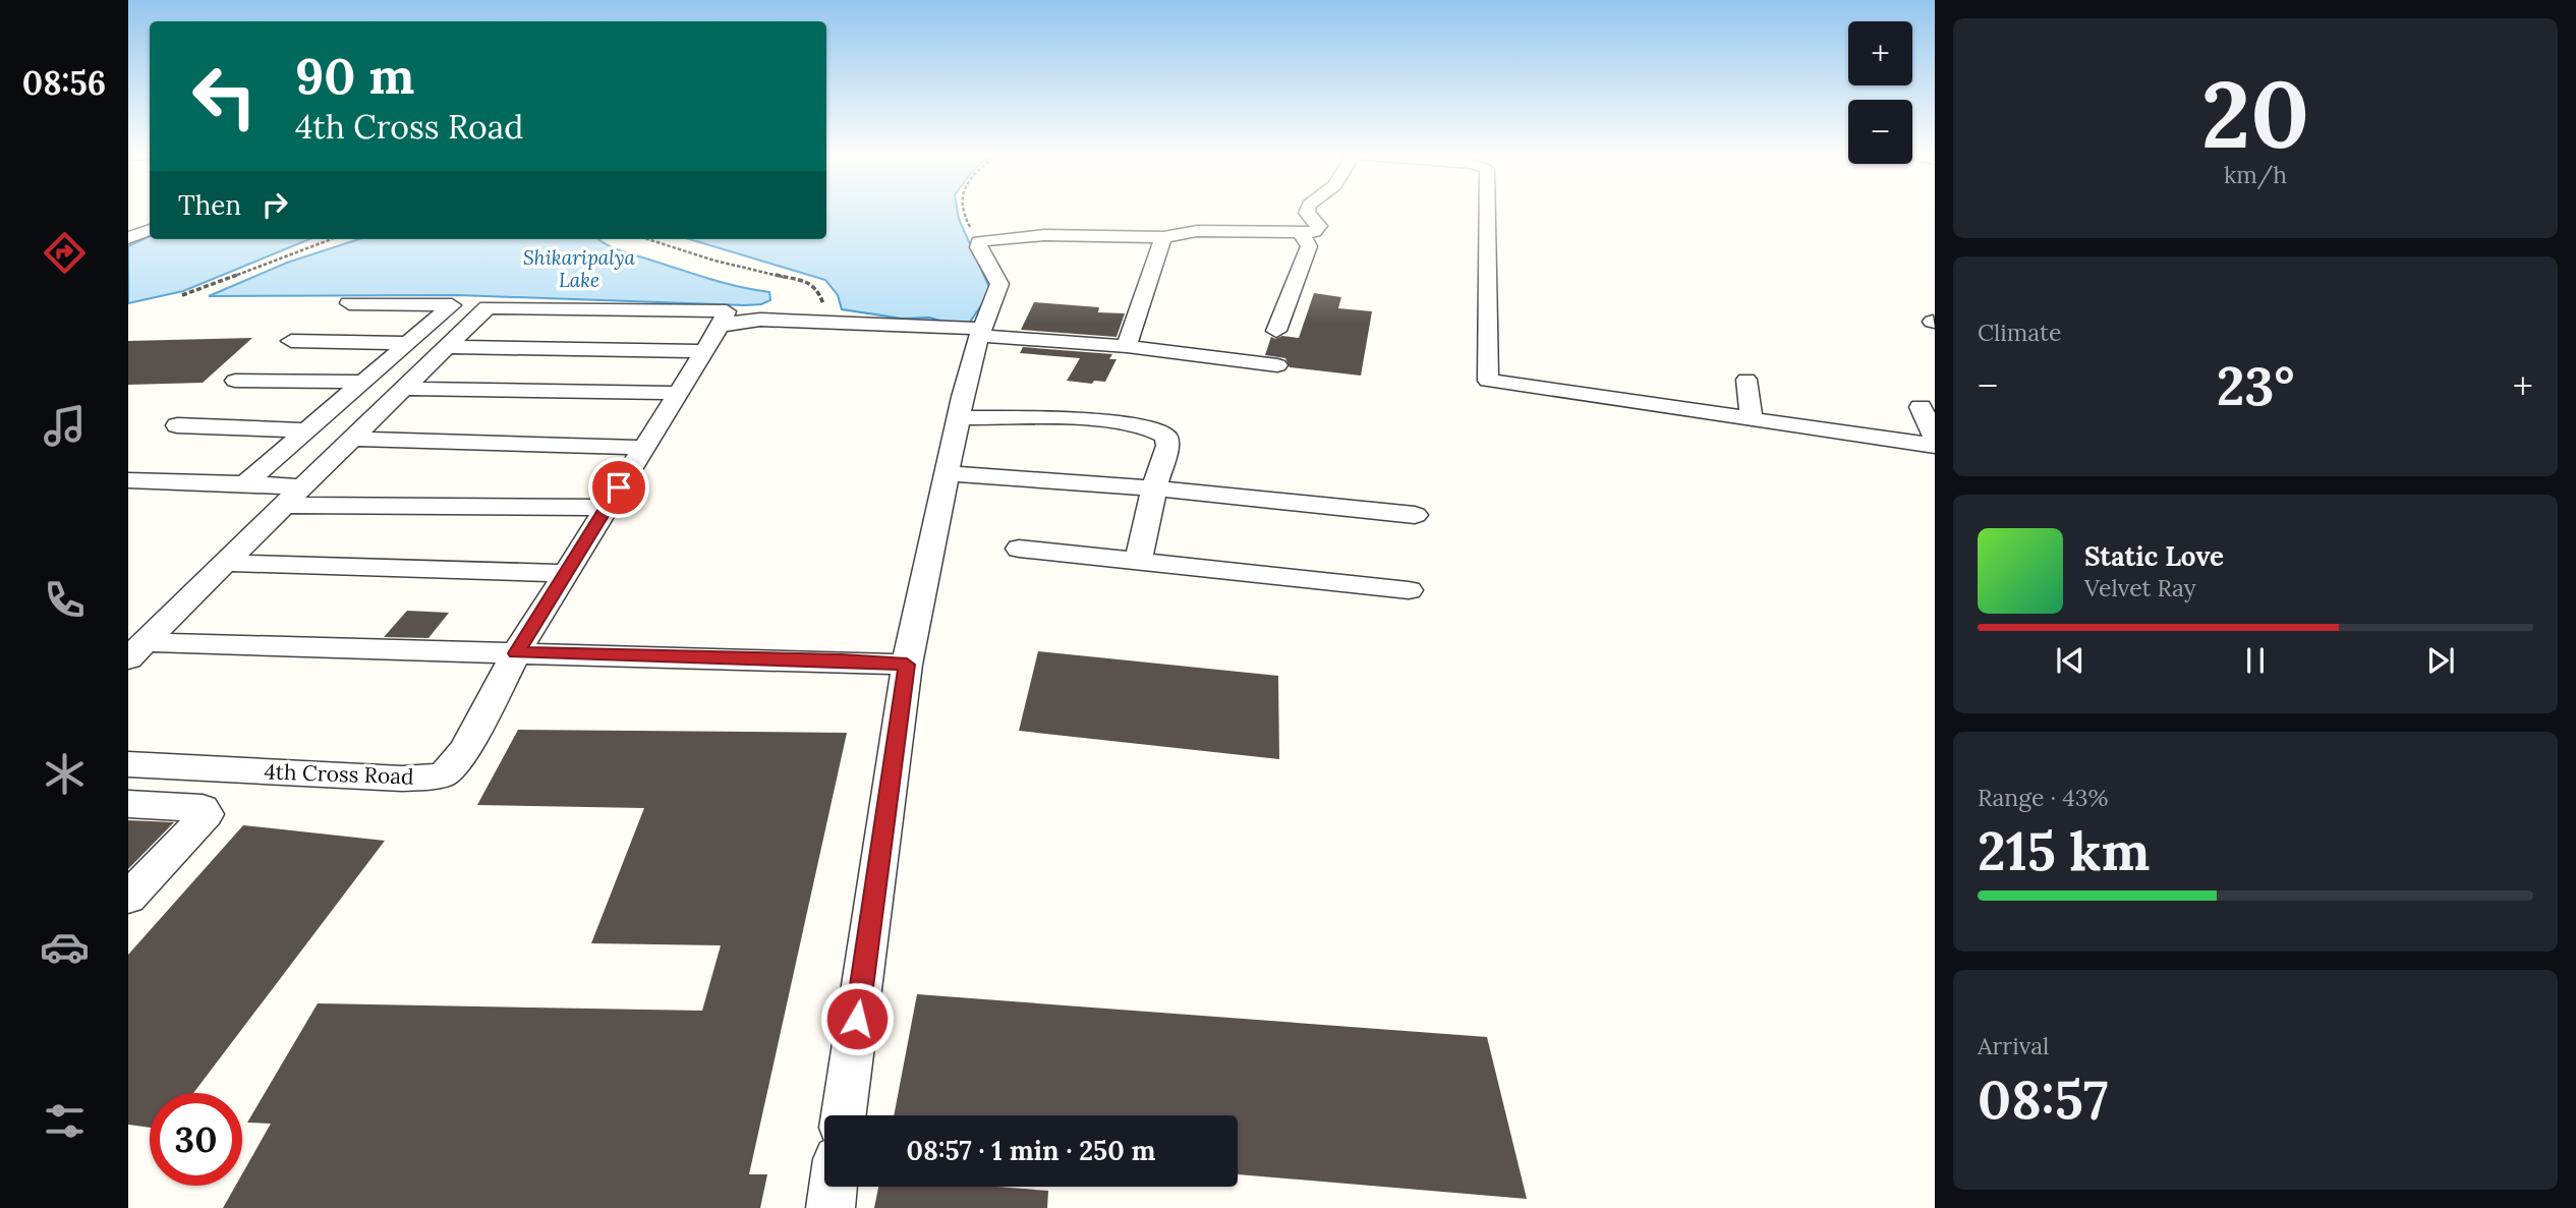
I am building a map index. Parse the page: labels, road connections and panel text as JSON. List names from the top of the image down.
{
  "streets": {
    "street": ["4th Cross Road"]
  },
  "water": ["Shikaripalya Lake"],
  "page": {
    "tabs": "08:56",
    "tile": [
      ["20", "km/h"],
      "Climate",
      ["Range · 43%", "215 km"],
      ["Arrival", "08:57"]
    ],
    "map_buttons": ["+", "−"],
    "turn": ["90 m", "4th Cross Road"],
    "then": "Then",
    "heat": ["−", "23°", "+"],
    "song": ["Static Love", "Velvet Ray"],
    "limit": "30",
    "trip": "08:57 · 1 min · 250 m"
  }
}
